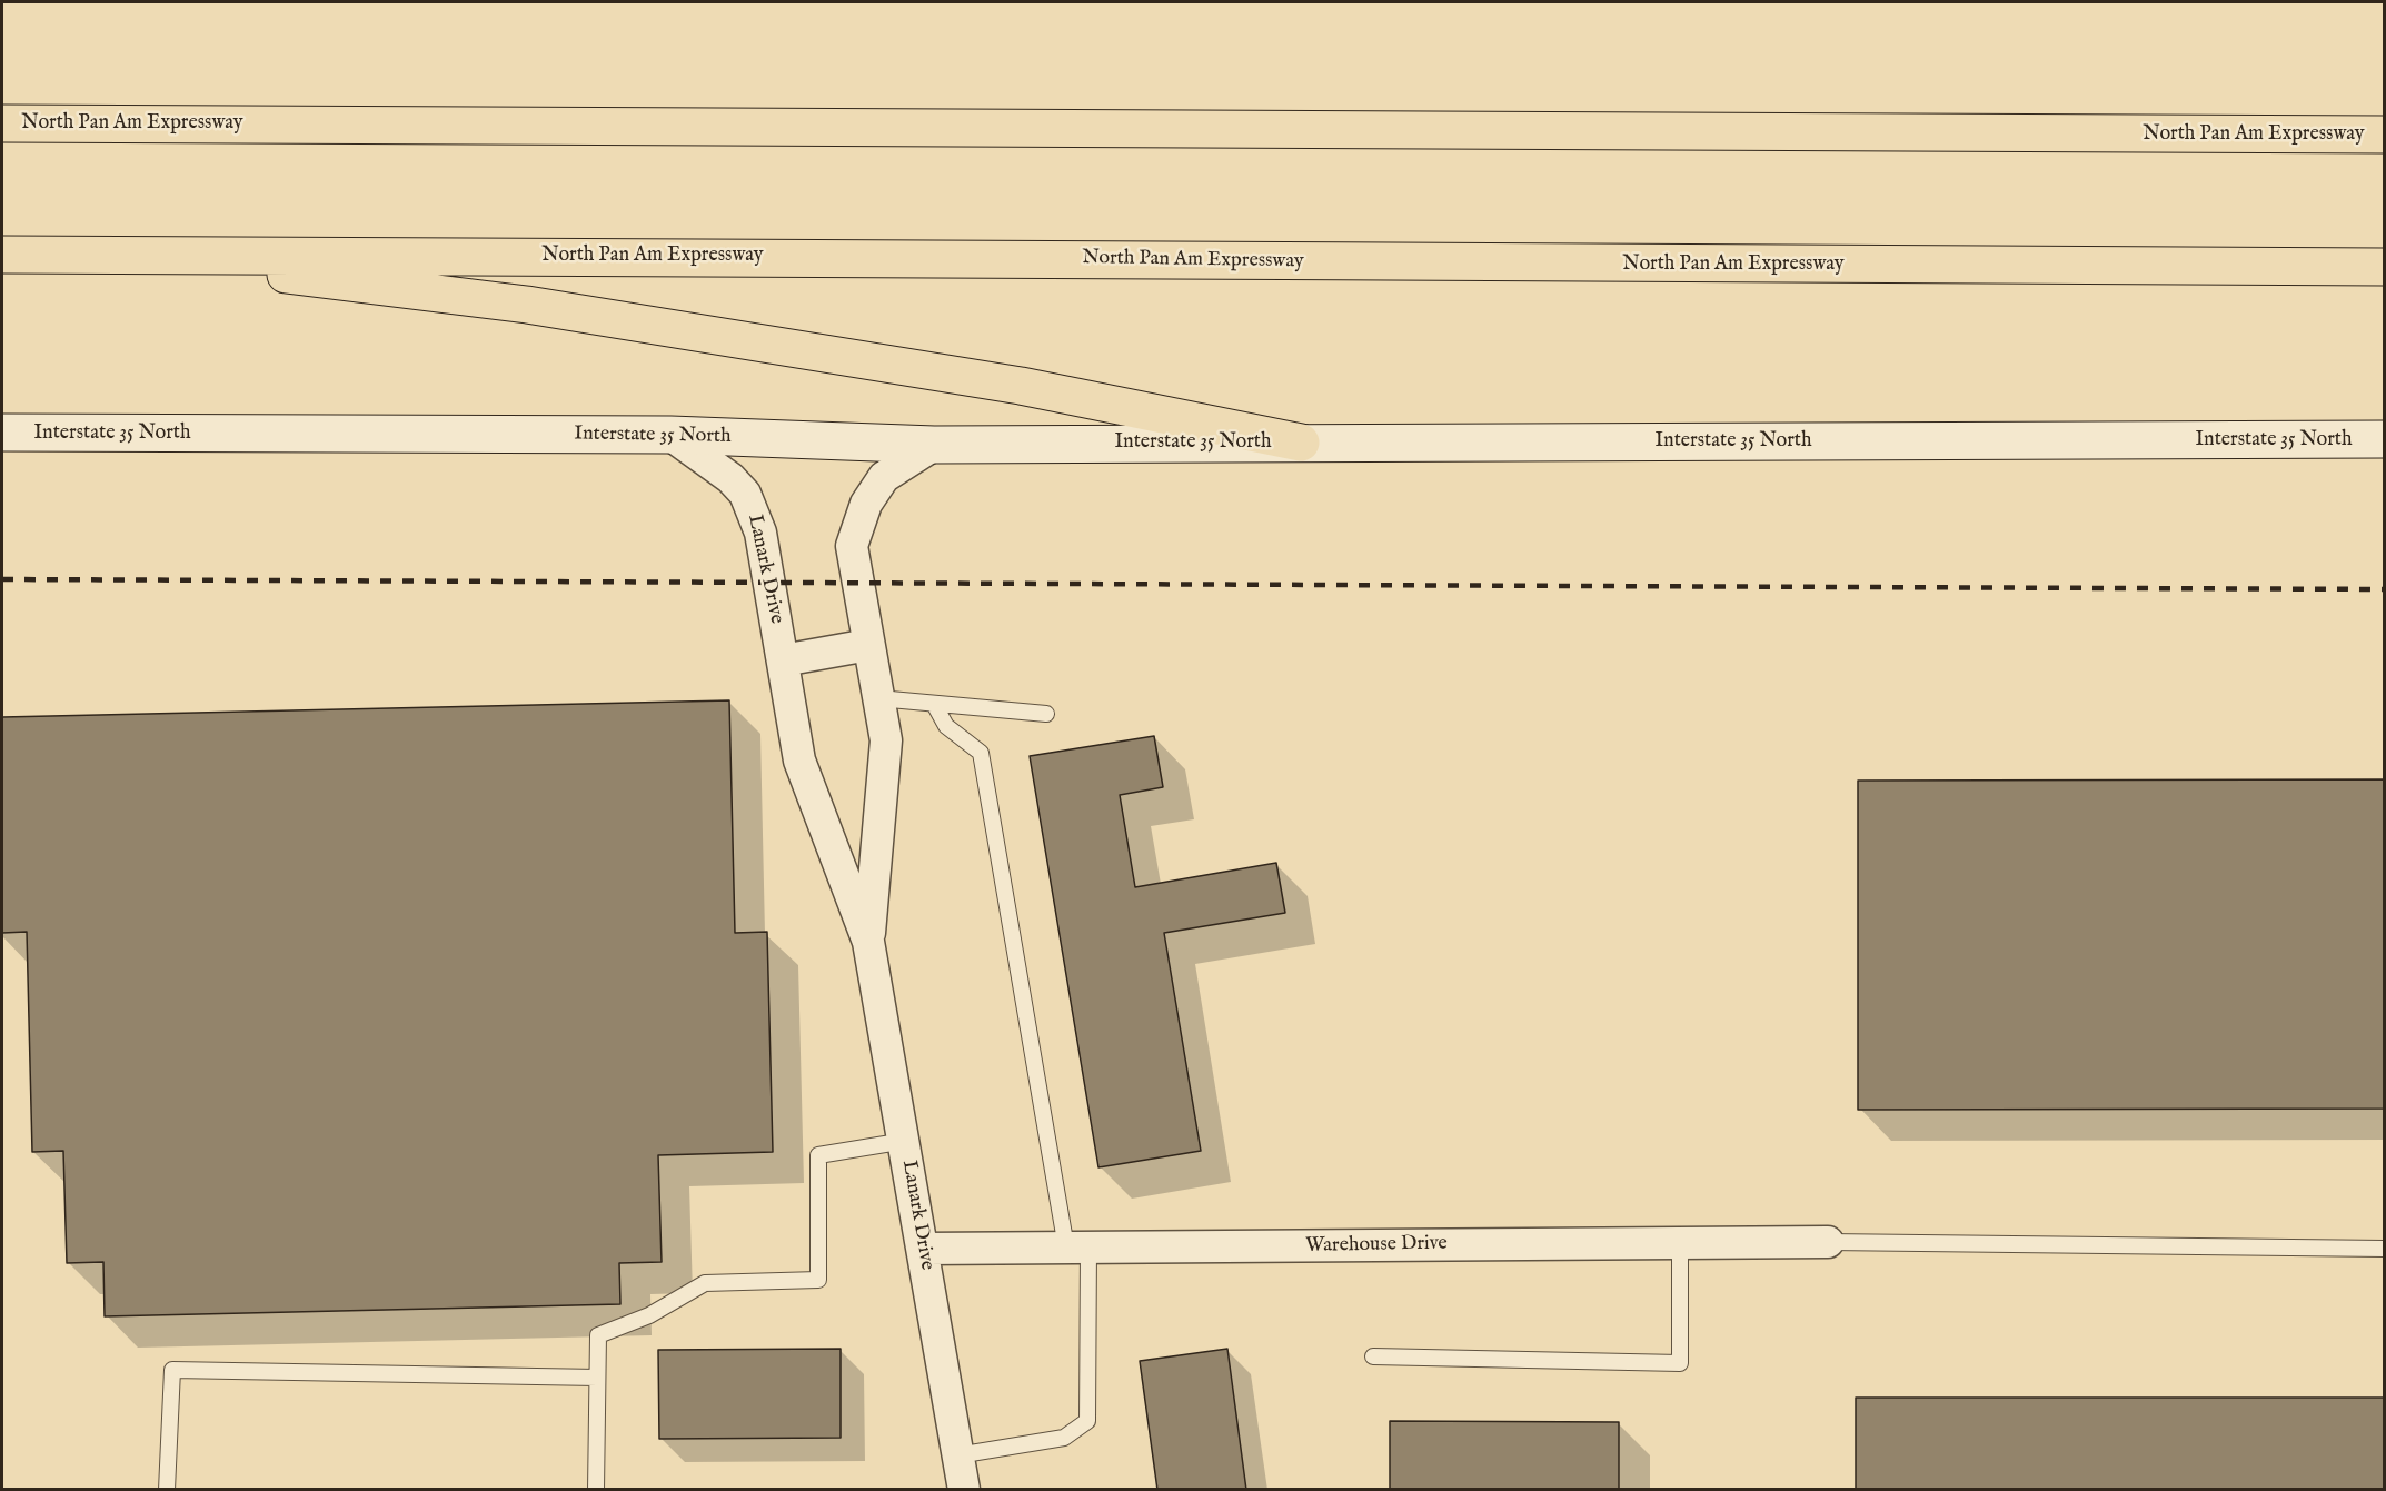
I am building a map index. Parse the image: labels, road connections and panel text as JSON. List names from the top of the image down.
{
  "streets": {
    "highway": ["North Pan Am Expressway"],
    "main road": ["Interstate 35 North"],
    "street": ["Lanark Drive", "Warehouse Drive"]
  },
  "crossings": [
    ["Interstate 35 North", "Lanark Drive"],
    ["Lanark Drive", "Warehouse Drive"]
  ]
}
